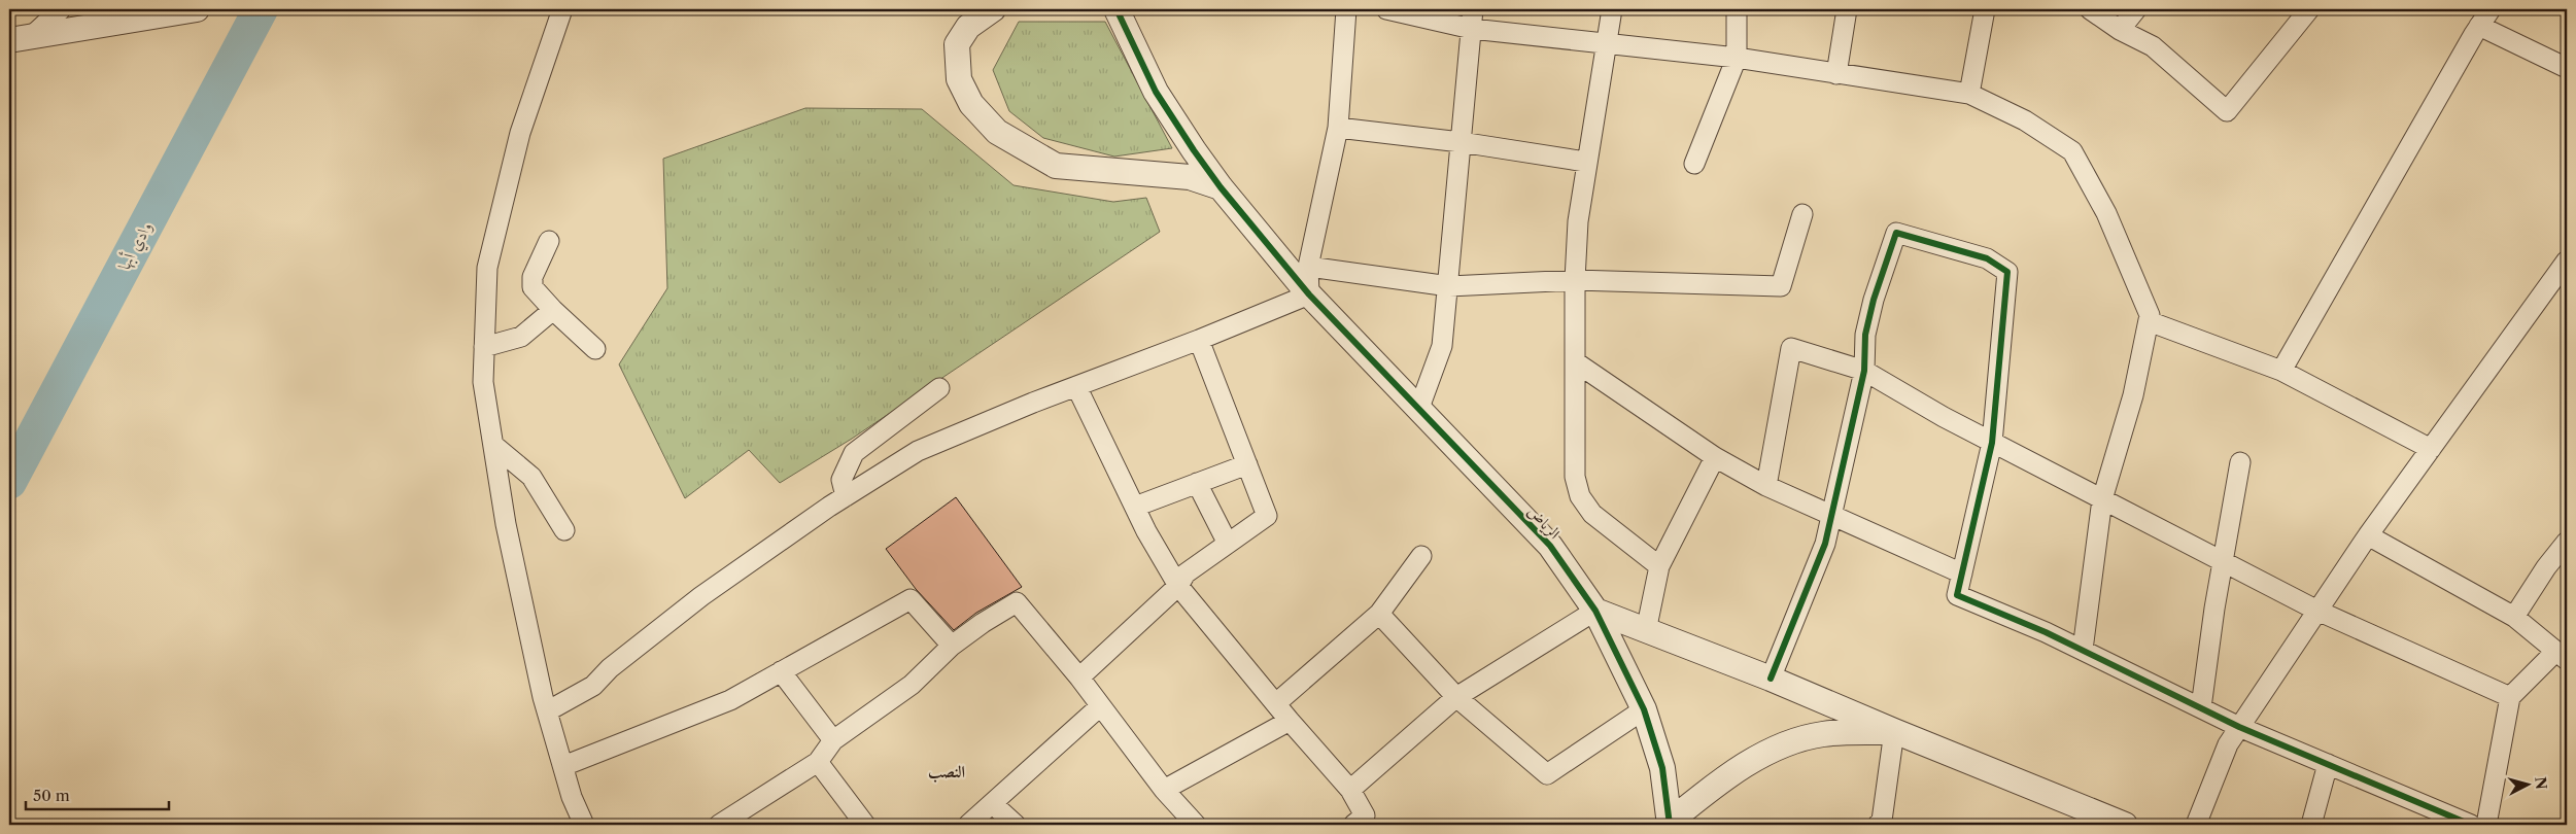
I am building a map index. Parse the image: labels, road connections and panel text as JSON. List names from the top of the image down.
{
  "streets": {
    "street": ["الرياض"]
  },
  "districts": ["النصب"],
  "water": ["وادي أبها"],
  "scale_bar": "50 m",
  "north": "right"
}
